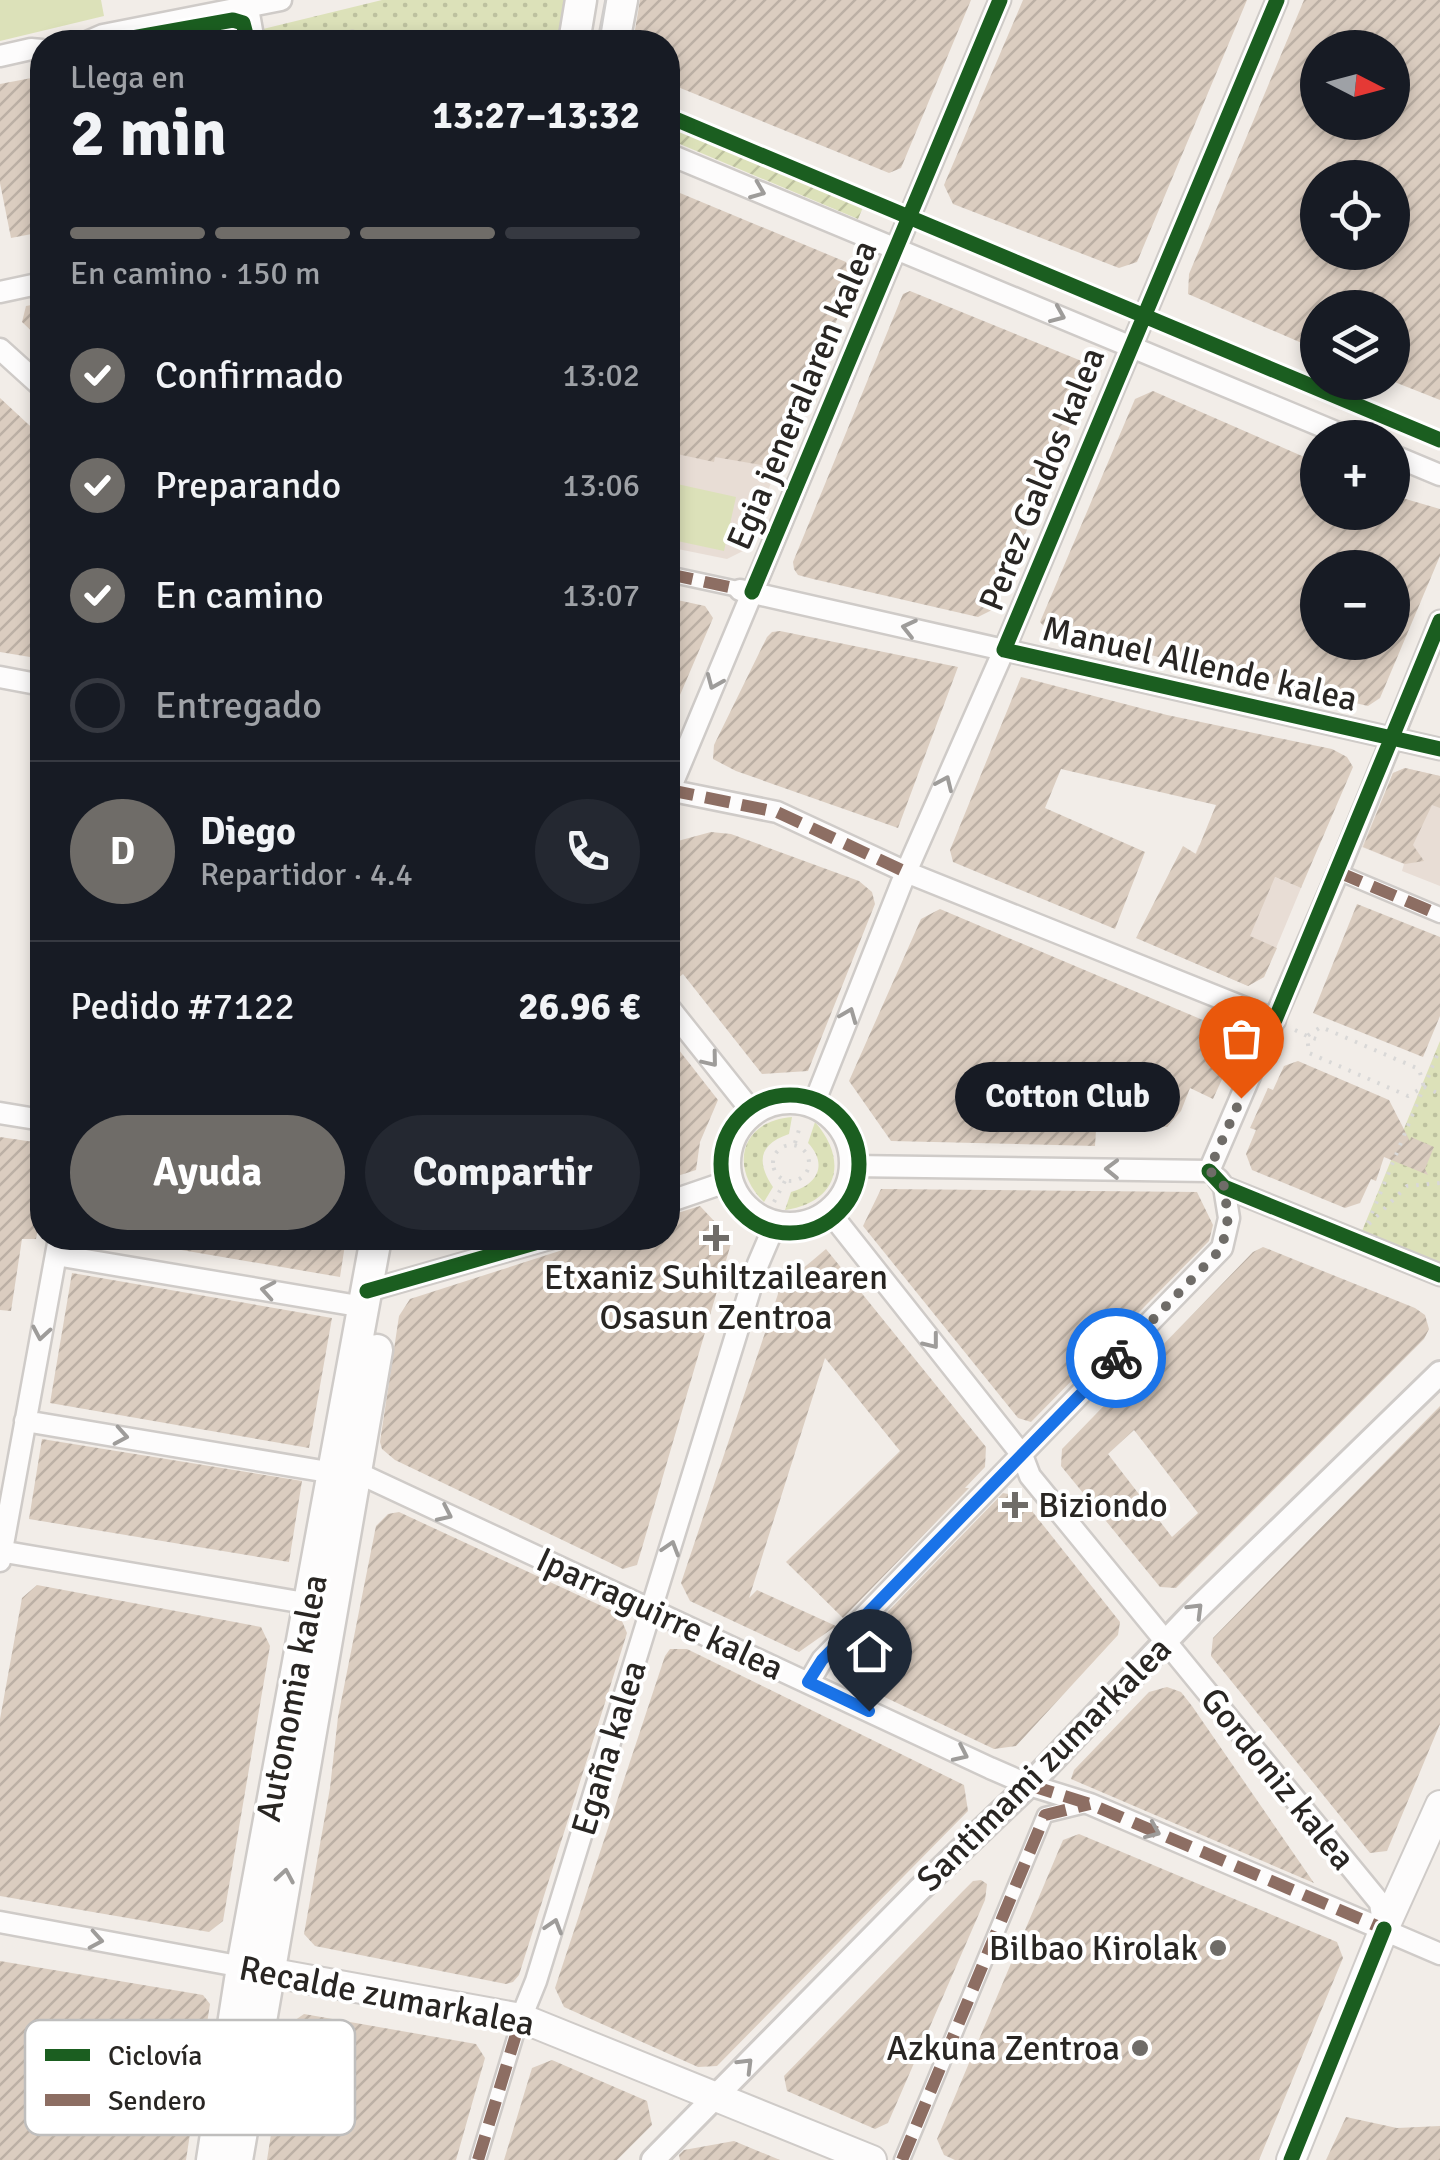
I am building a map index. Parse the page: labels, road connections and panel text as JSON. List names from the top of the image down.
{
  "streets": {
    "main road": ["Autonomia kalea", "Recalde zumarkalea"],
    "street": [
      "Egia jeneralaren kalea",
      "Perez Galdos kalea",
      "Manuel Allende kalea",
      "Iparraguirre kalea",
      "Egaña kalea",
      "Santimami zumarkalea",
      "Gordoniz kalea"
    ]
  },
  "crossings": [
    ["Egia jeneralaren kalea", "Manuel Allende kalea"],
    ["Perez Galdos kalea", "Manuel Allende kalea"],
    ["Iparraguirre kalea", "Autonomia kalea"],
    ["Iparraguirre kalea", "Egaña kalea"],
    ["Iparraguirre kalea", "Santimami zumarkalea"],
    ["Iparraguirre kalea", "Gordoniz kalea"],
    ["Autonomia kalea", "Recalde zumarkalea"],
    ["Egaña kalea", "Recalde zumarkalea"],
    ["Santimami zumarkalea", "Gordoniz kalea"],
    ["Santimami zumarkalea", "Recalde zumarkalea"]
  ],
  "one_way": ["Perez Galdos kalea", "Egaña kalea"],
  "places": {
    "other": ["Cotton Club", "Bilbao Kirolak", "Azkuna Zentroa"],
    "health": ["Etxaniz Suhiltzailearen Osasun Zentroa", "Biziondo"]
  },
  "legend": ["Ciclovía", "Sendero"],
  "north": "right",
  "page": {
    "map_buttons": ["+", "−"],
    "heading": ["2 min", "Llega en", "13:27–13:32"],
    "panel": [
      "Diego",
      "Repartidor · 4.4",
      "Pedido #7122",
      "26.96 €"
    ],
    "bar": "En camino · 150 m",
    "list": [
      ["Confirmado", "13:02"],
      ["Preparando", "13:06"],
      ["En camino", "13:07"],
      "Entregado"
    ],
    "round": "D",
    "bubble": "Cotton Club",
    "buttons": ["Ayuda", "Compartir"]
  }
}
